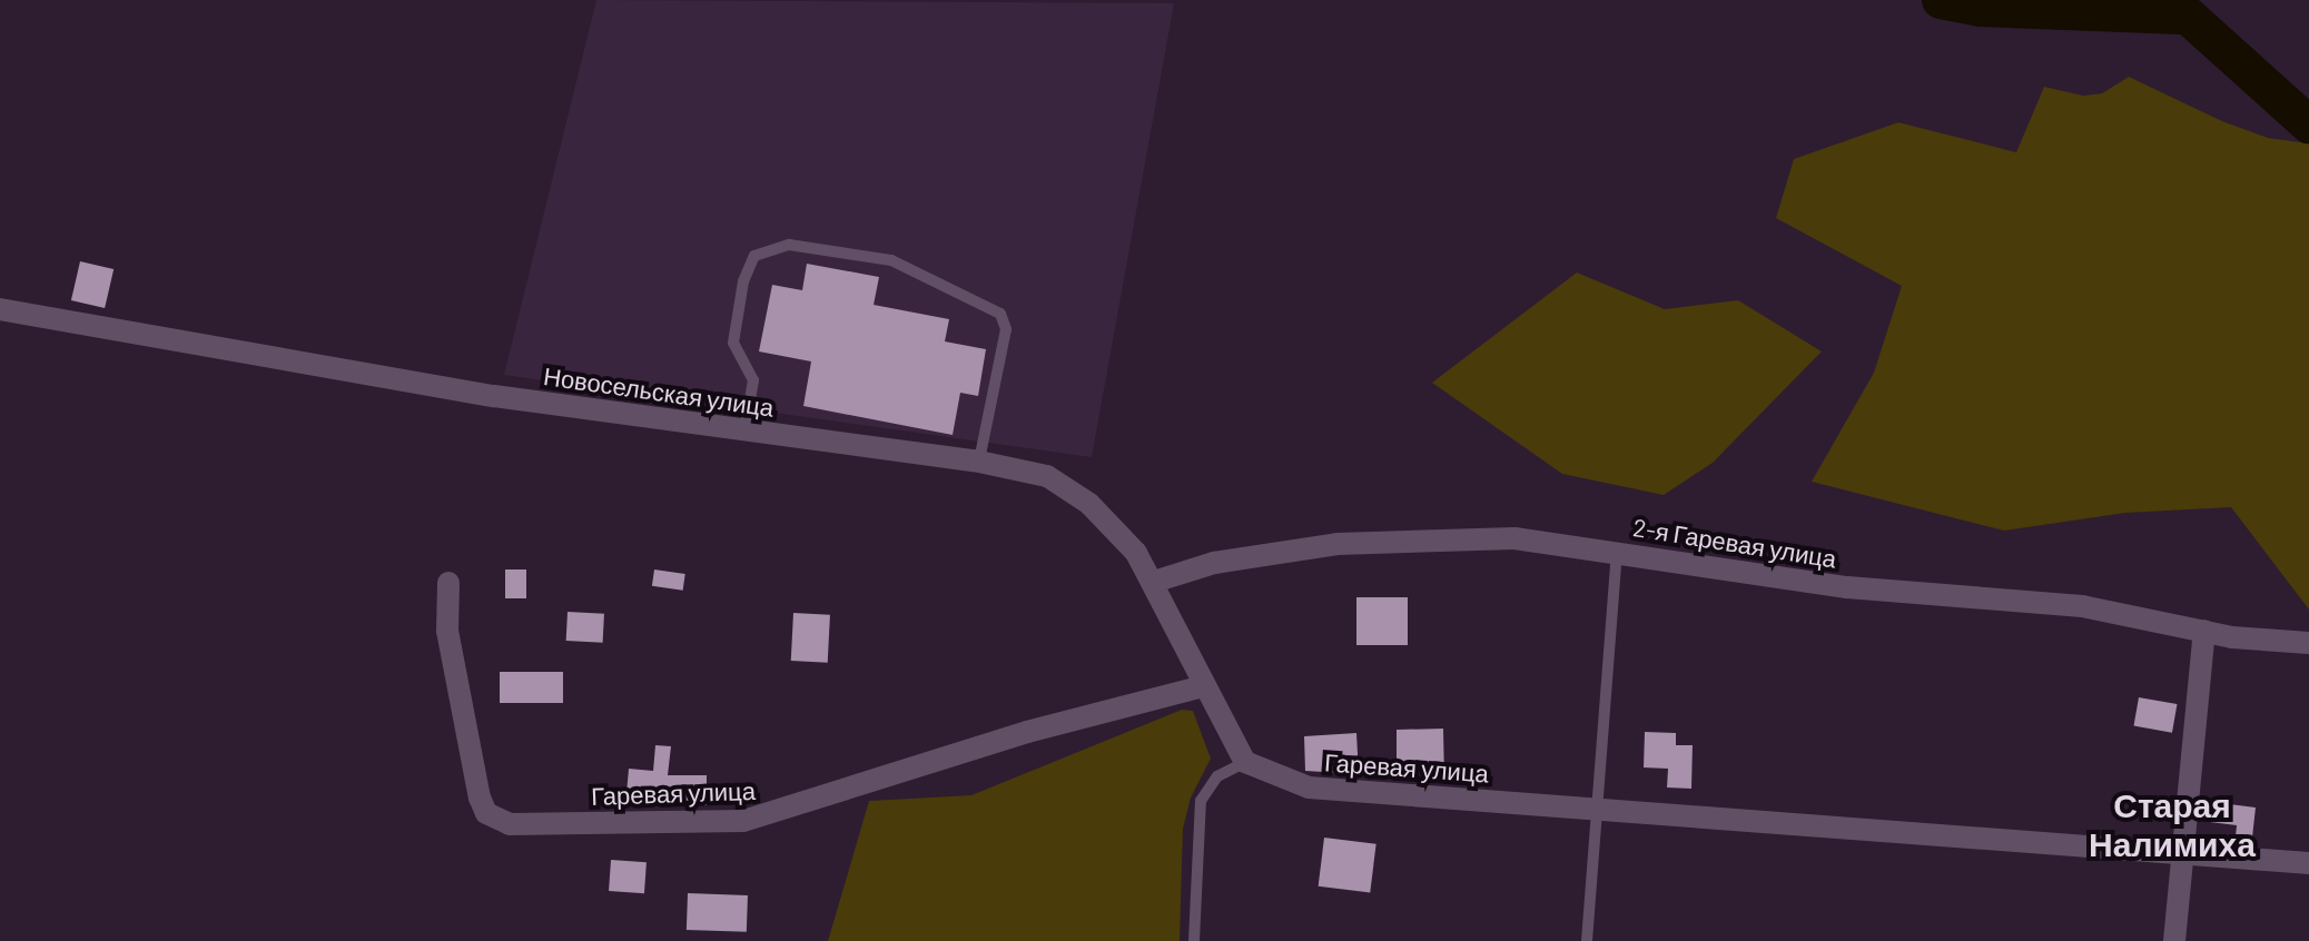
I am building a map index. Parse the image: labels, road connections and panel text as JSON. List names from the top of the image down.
{
  "streets": {
    "street": ["Новосельская улица", "2-я Гаревая улица", "Гаревая улица"]
  },
  "crossings": [
    ["Новосельская улица", "2-я Гаревая улица"],
    ["Новосельская улица", "Гаревая улица"]
  ],
  "districts": ["Старая Налимиха"]
}
